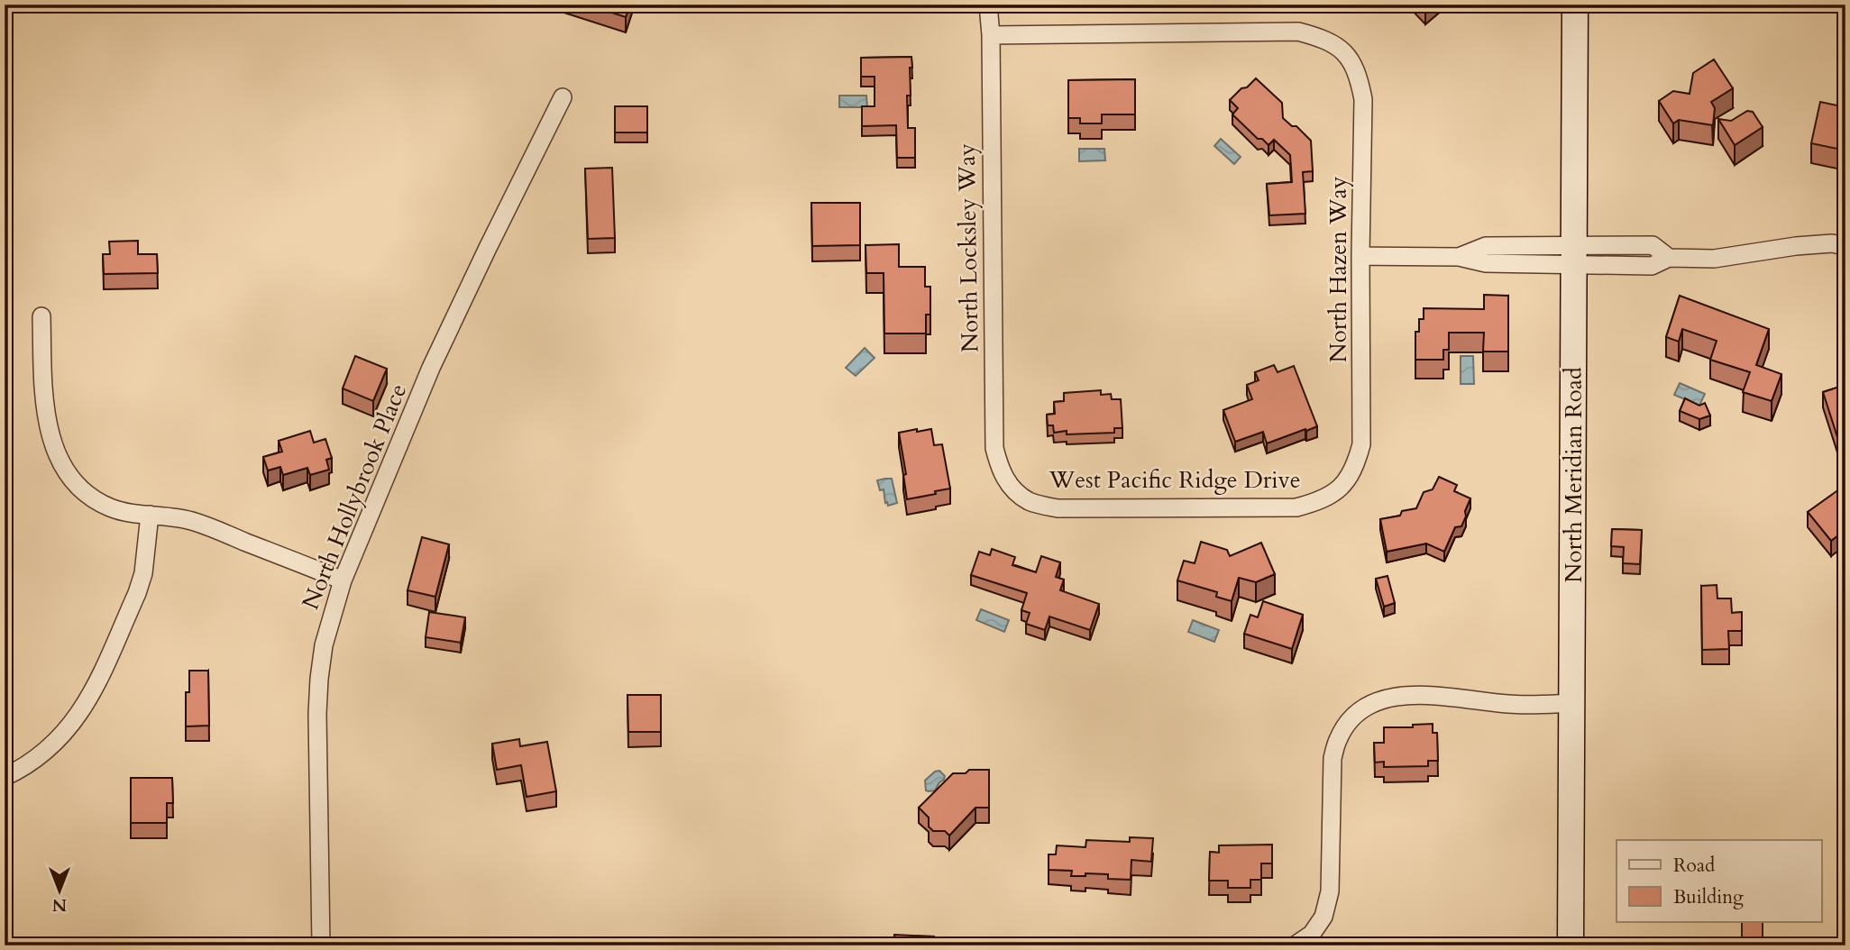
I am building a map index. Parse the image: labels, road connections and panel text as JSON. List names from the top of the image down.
{
  "streets": {
    "street": [
      "North Locksley Way",
      "North Hazen Way",
      "North Meridian Road",
      "West Pacific Ridge Drive",
      "North Hollybrook Place"
    ]
  },
  "crossings": [
    ["North Locksley Way", "North Hazen Way"],
    ["North Locksley Way", "West Pacific Ridge Drive"],
    ["North Hazen Way", "West Pacific Ridge Drive"]
  ],
  "legend": ["Road", "Building"],
  "north": "bottom"
}
